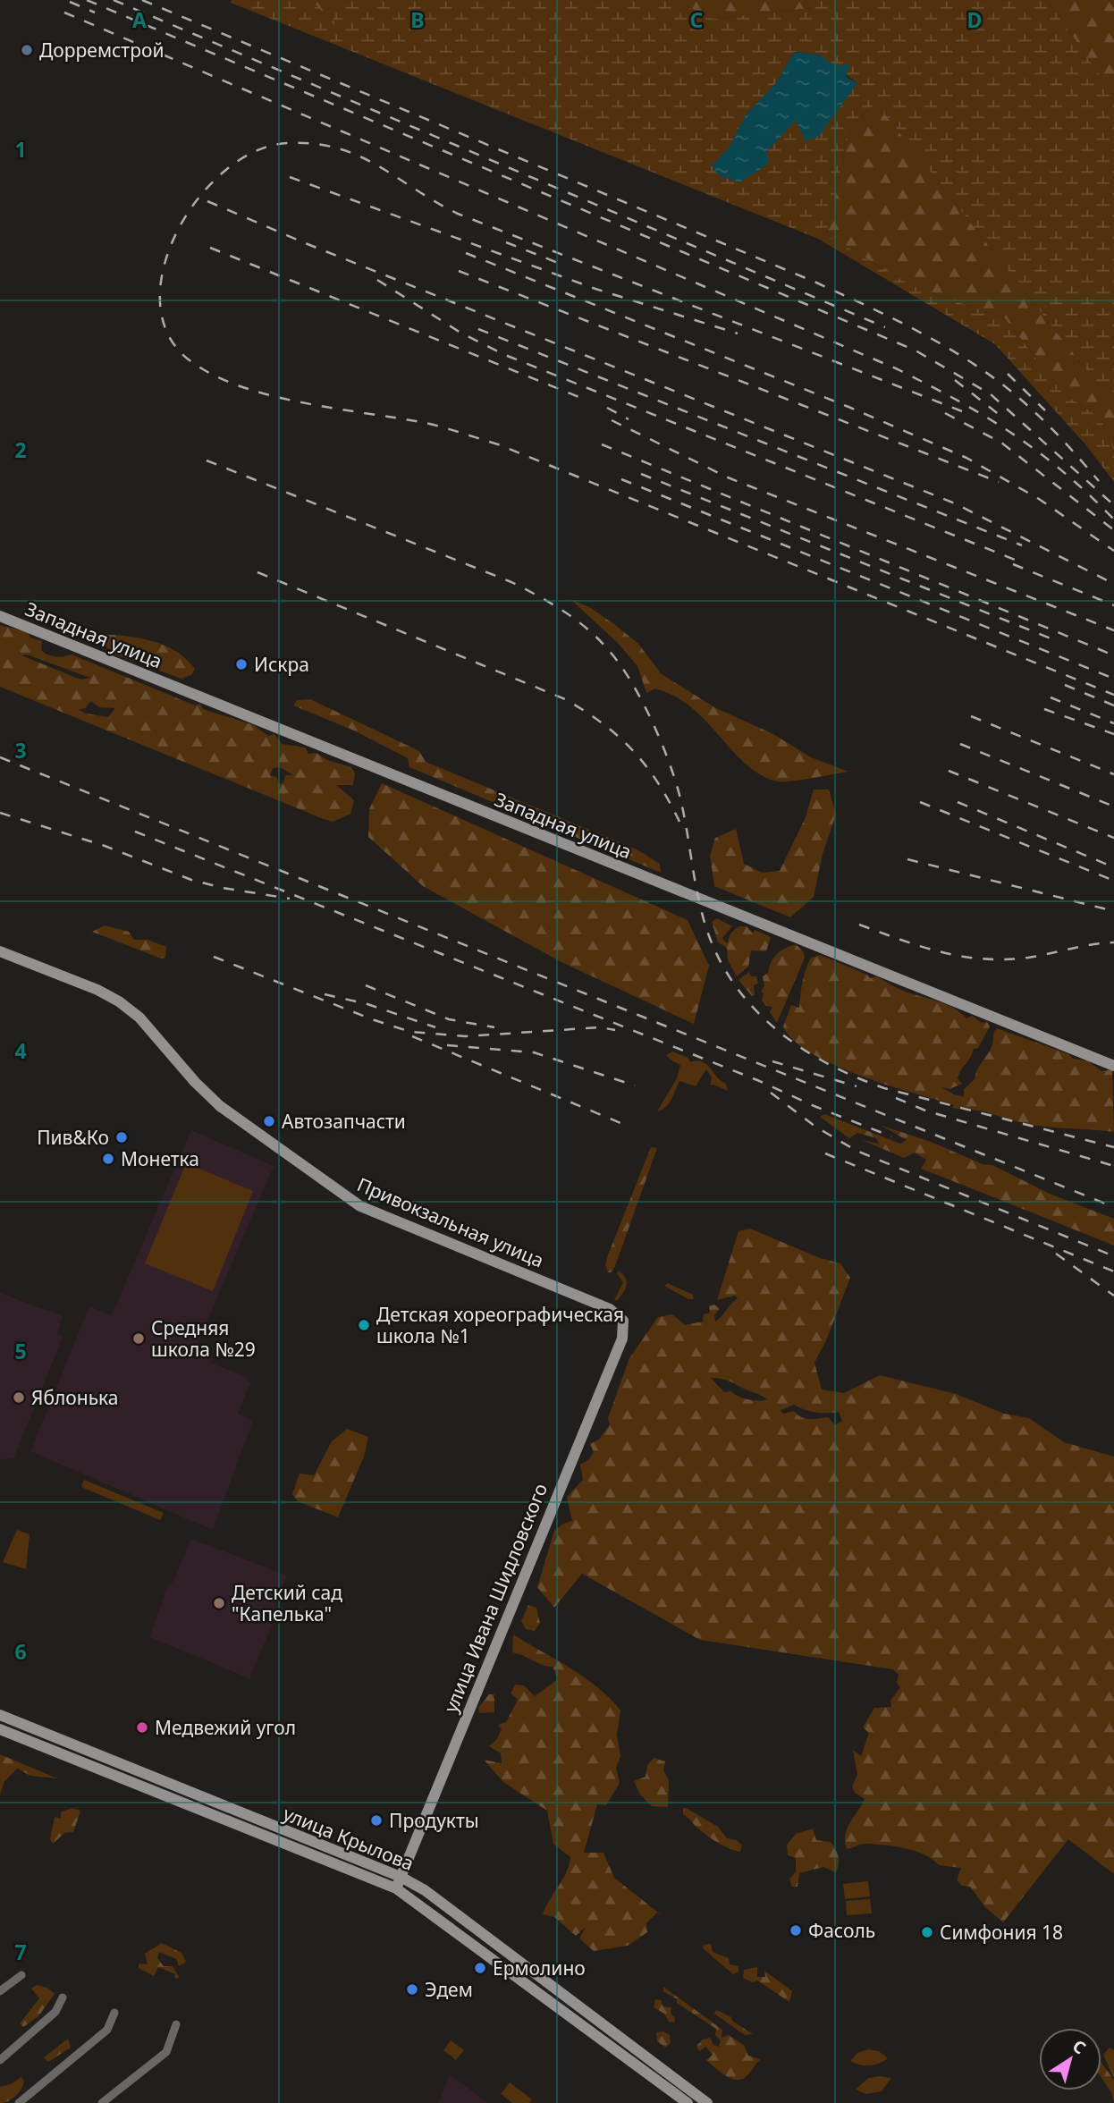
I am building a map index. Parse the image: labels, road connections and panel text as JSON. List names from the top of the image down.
{
  "streets": {
    "street": [
      "Западная улица",
      "Привокзальная улица",
      "улица Ивана Шидловского",
      "улица Крылова"
    ]
  },
  "crossings": [
    ["Привокзальная улица", "улица Ивана Шидловского"],
    ["улица Ивана Шидловского", "улица Крылова"]
  ],
  "places": [
    "Дорремстрой",
    "Искра",
    "Автозапчасти",
    "Пив&Ко",
    "Монетка",
    "Детская хореографическая школа №1",
    "Средняя школа №29",
    "Яблонька",
    "Детский сад \"Капелька\"",
    "Медвежий угол",
    "Продукты",
    "Фасоль",
    "Симфония 18",
    "Ермолино",
    "Эдем"
  ],
  "north": "top right",
  "grid": {
    "columns": [
      "A",
      "B",
      "C",
      "D"
    ],
    "rows": [
      "1",
      "2",
      "3",
      "4",
      "5",
      "6",
      "7"
    ]
  }
}
